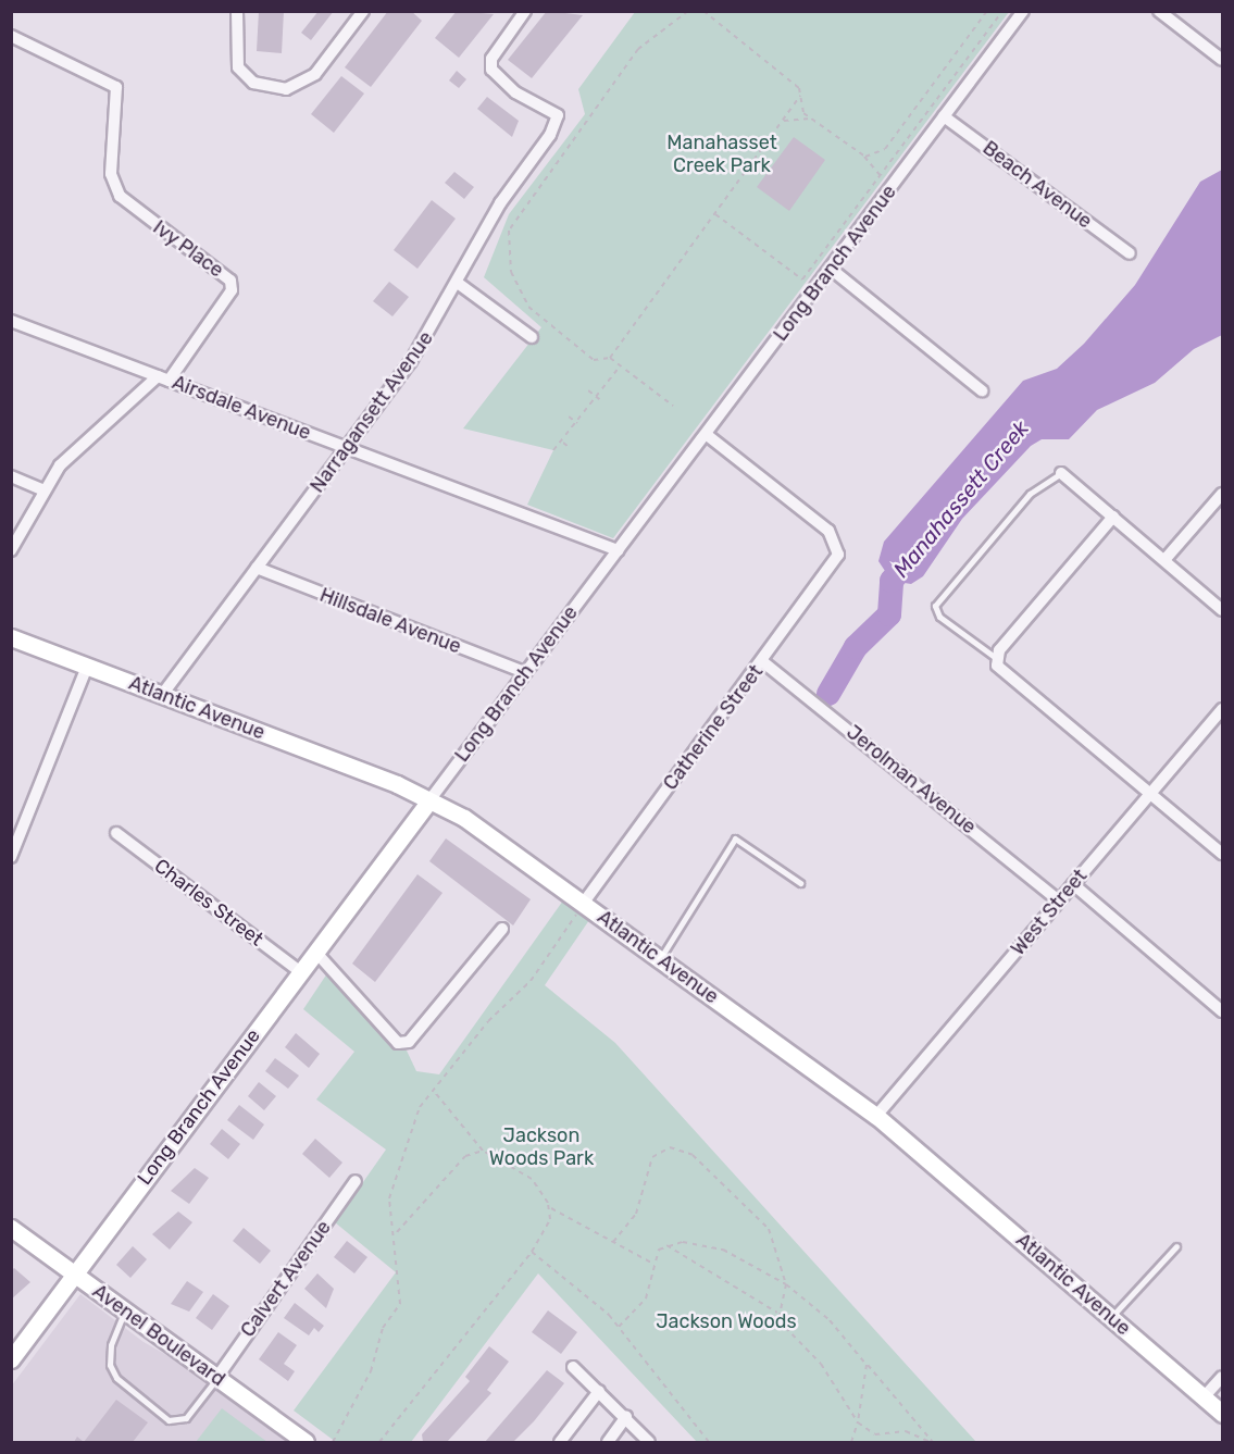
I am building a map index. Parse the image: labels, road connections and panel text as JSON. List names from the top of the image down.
{
  "streets": {
    "main road": ["Long Branch Avenue", "Atlantic Avenue", "Avenel Boulevard"],
    "street": [
      "Beach Avenue",
      "Ivy Place",
      "Airsdale Avenue",
      "Narragansett Avenue",
      "Hillsdale Avenue",
      "Catherine Street",
      "Jerolman Avenue",
      "Charles Street",
      "West Street",
      "Calvert Avenue"
    ]
  },
  "crossings": [
    ["Beach Avenue", "Long Branch Avenue"],
    ["Ivy Place", "Airsdale Avenue"],
    ["Long Branch Avenue", "Airsdale Avenue"],
    ["Long Branch Avenue", "Hillsdale Avenue"],
    ["Long Branch Avenue", "Atlantic Avenue"],
    ["Long Branch Avenue", "Catherine Street"],
    ["Long Branch Avenue", "Charles Street"],
    ["Long Branch Avenue", "Avenel Boulevard"],
    ["Airsdale Avenue", "Narragansett Avenue"],
    ["Narragansett Avenue", "Hillsdale Avenue"],
    ["Narragansett Avenue", "Atlantic Avenue"],
    ["Atlantic Avenue", "Catherine Street"],
    ["Atlantic Avenue", "West Street"],
    ["Catherine Street", "Jerolman Avenue"],
    ["Jerolman Avenue", "West Street"],
    ["Calvert Avenue", "Avenel Boulevard"]
  ],
  "water": ["Manahassett Creek"],
  "parks": ["Manahasset Creek Park", "Jackson Woods Park", "Jackson Woods"]
}
